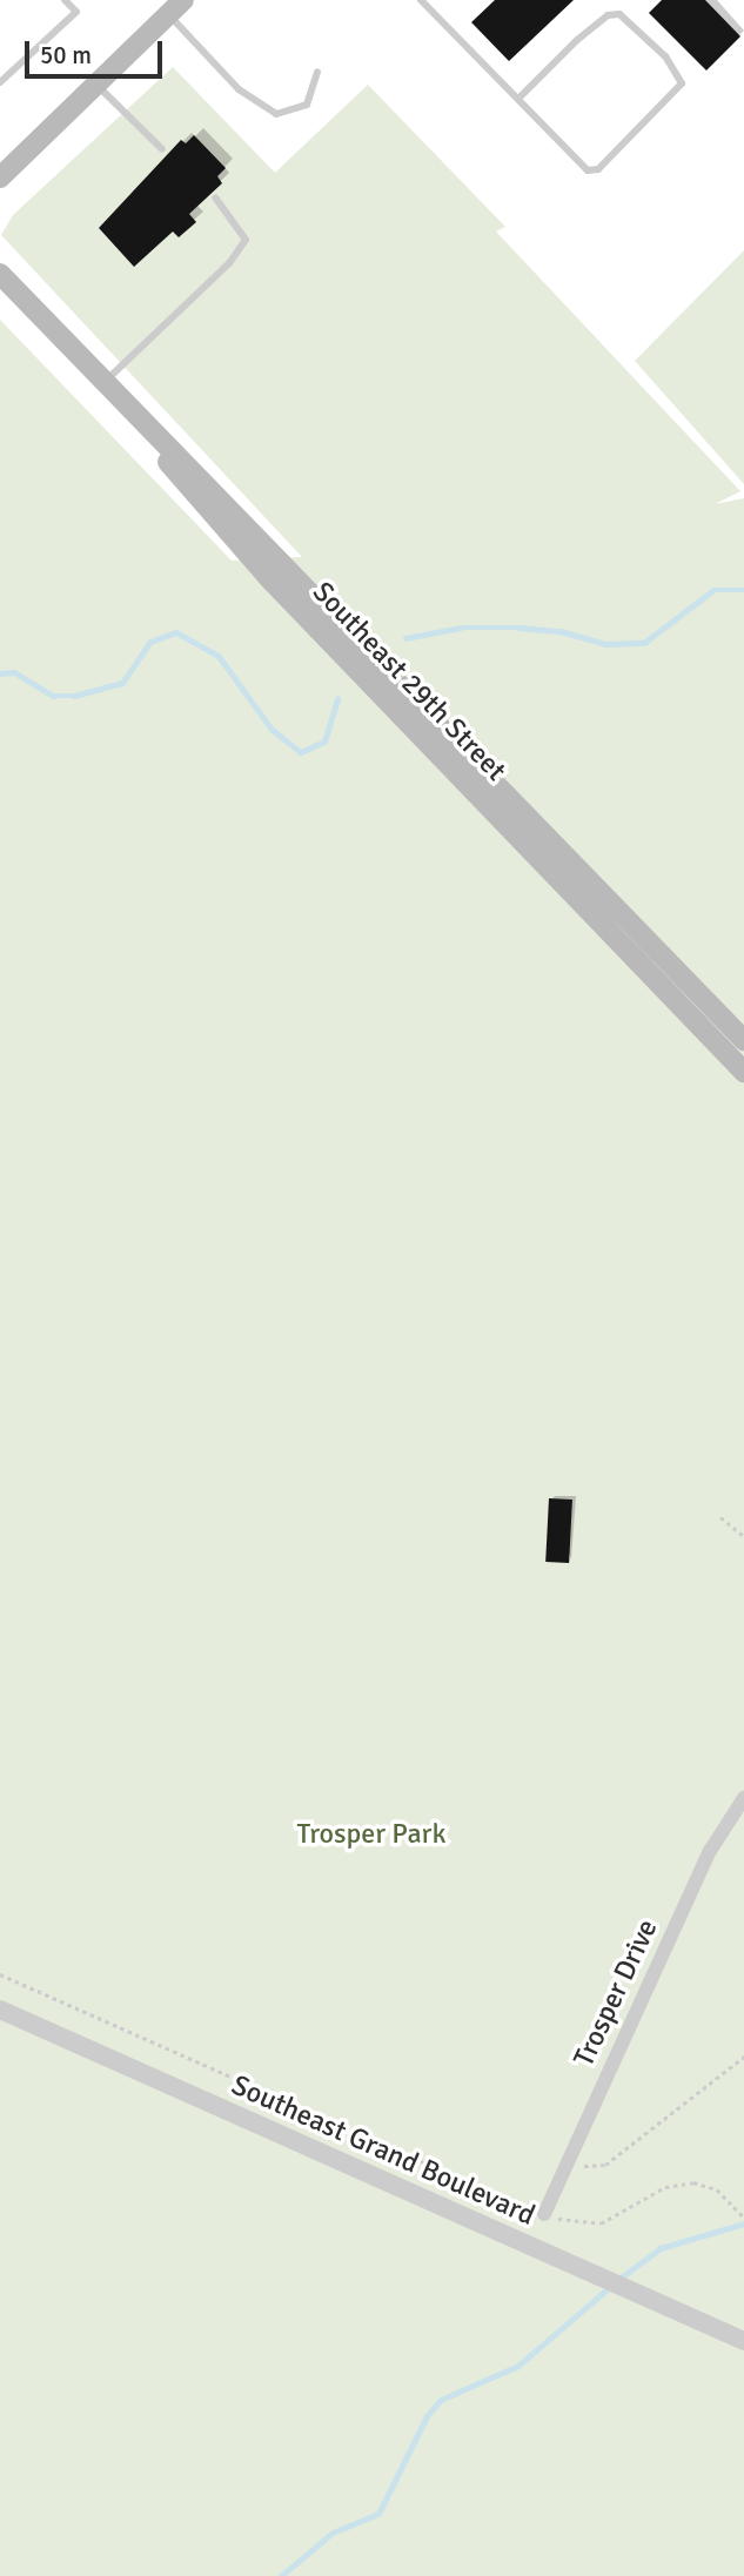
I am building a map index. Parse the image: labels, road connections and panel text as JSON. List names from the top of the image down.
{
  "streets": {
    "main road": ["Southeast 29th Street"],
    "street": ["Trosper Drive", "Southeast Grand Boulevard"]
  },
  "parks": ["Trosper Park"],
  "scale_bar": "50 m"
}
